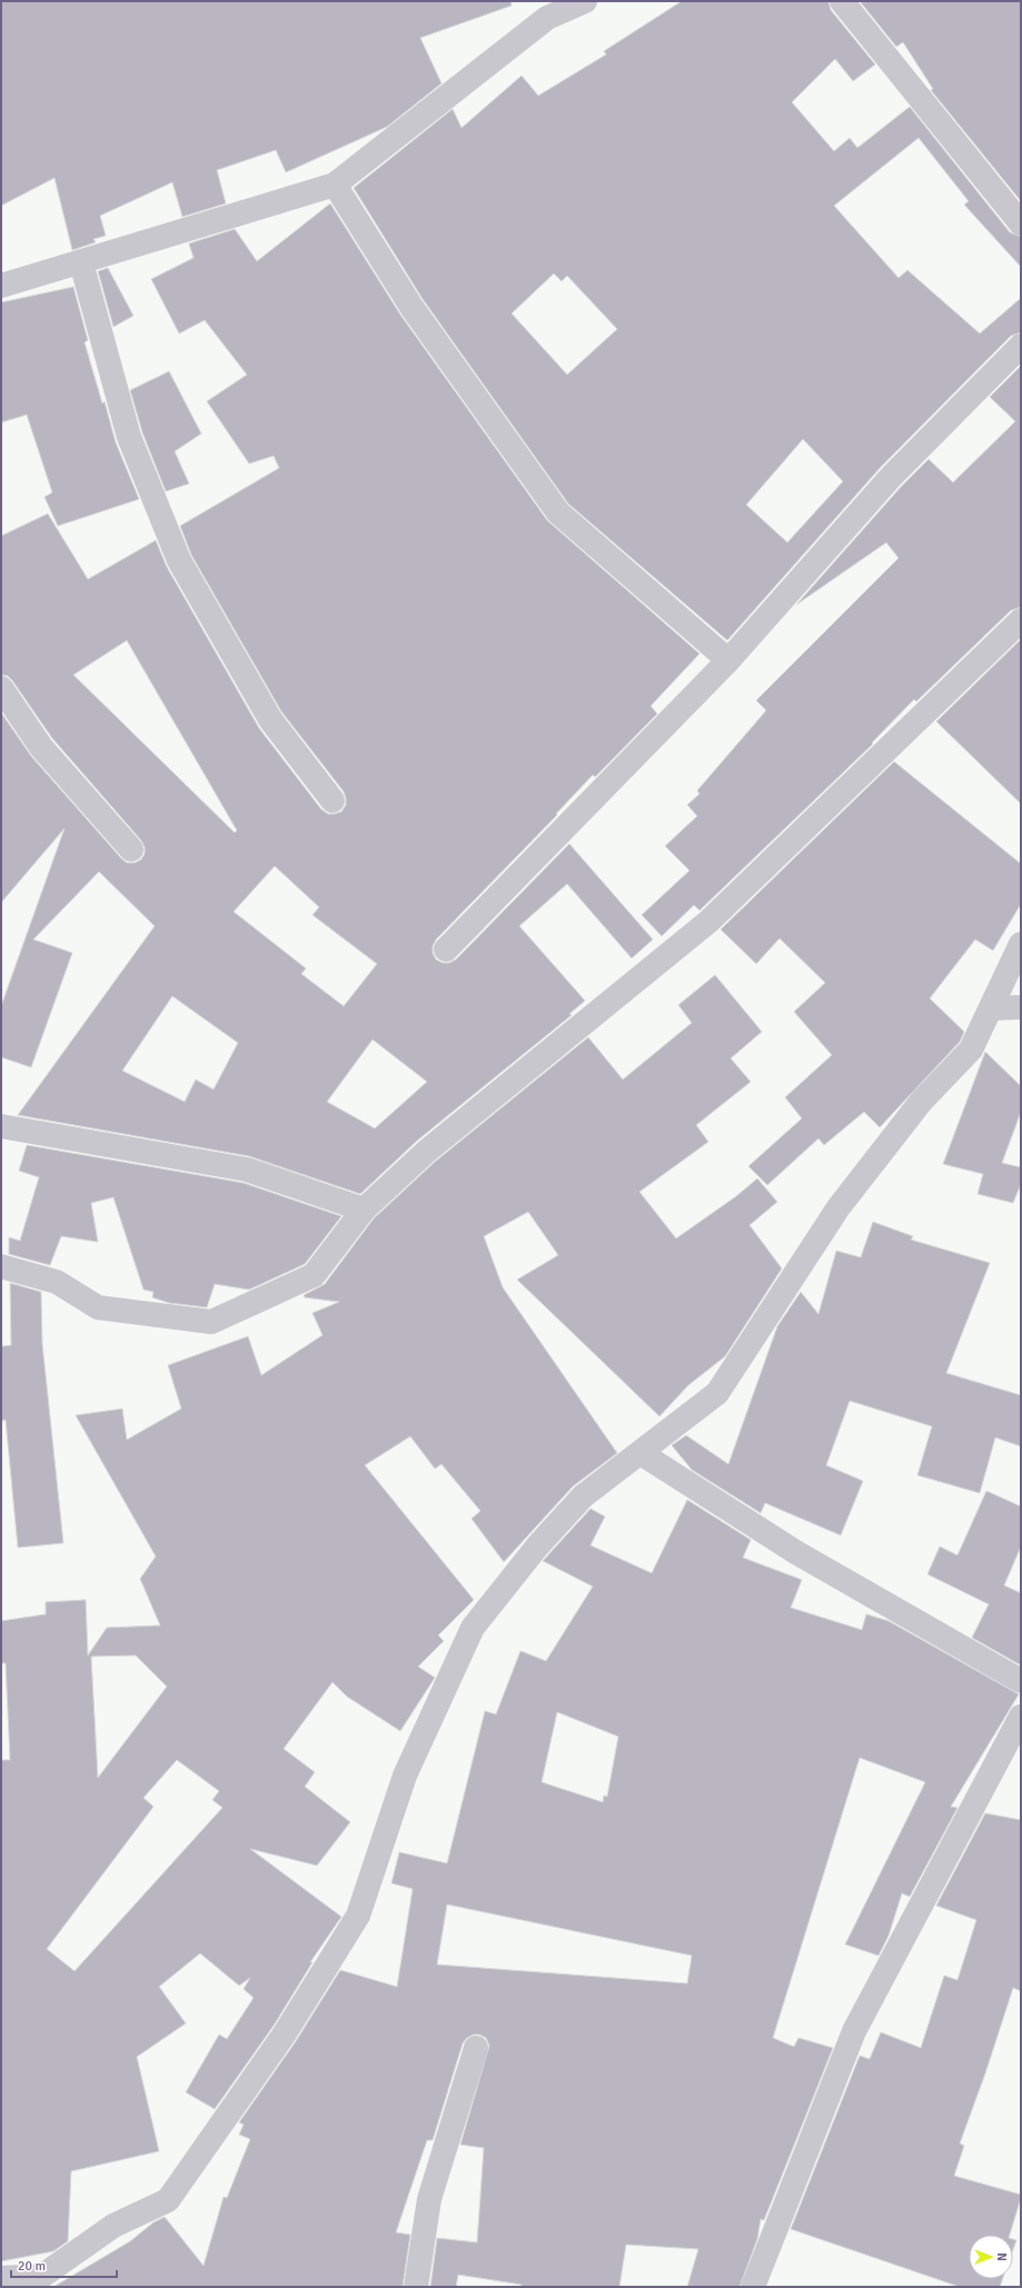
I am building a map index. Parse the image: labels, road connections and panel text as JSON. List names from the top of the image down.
{
  "scale_bar": "20 m",
  "north": "right"
}
